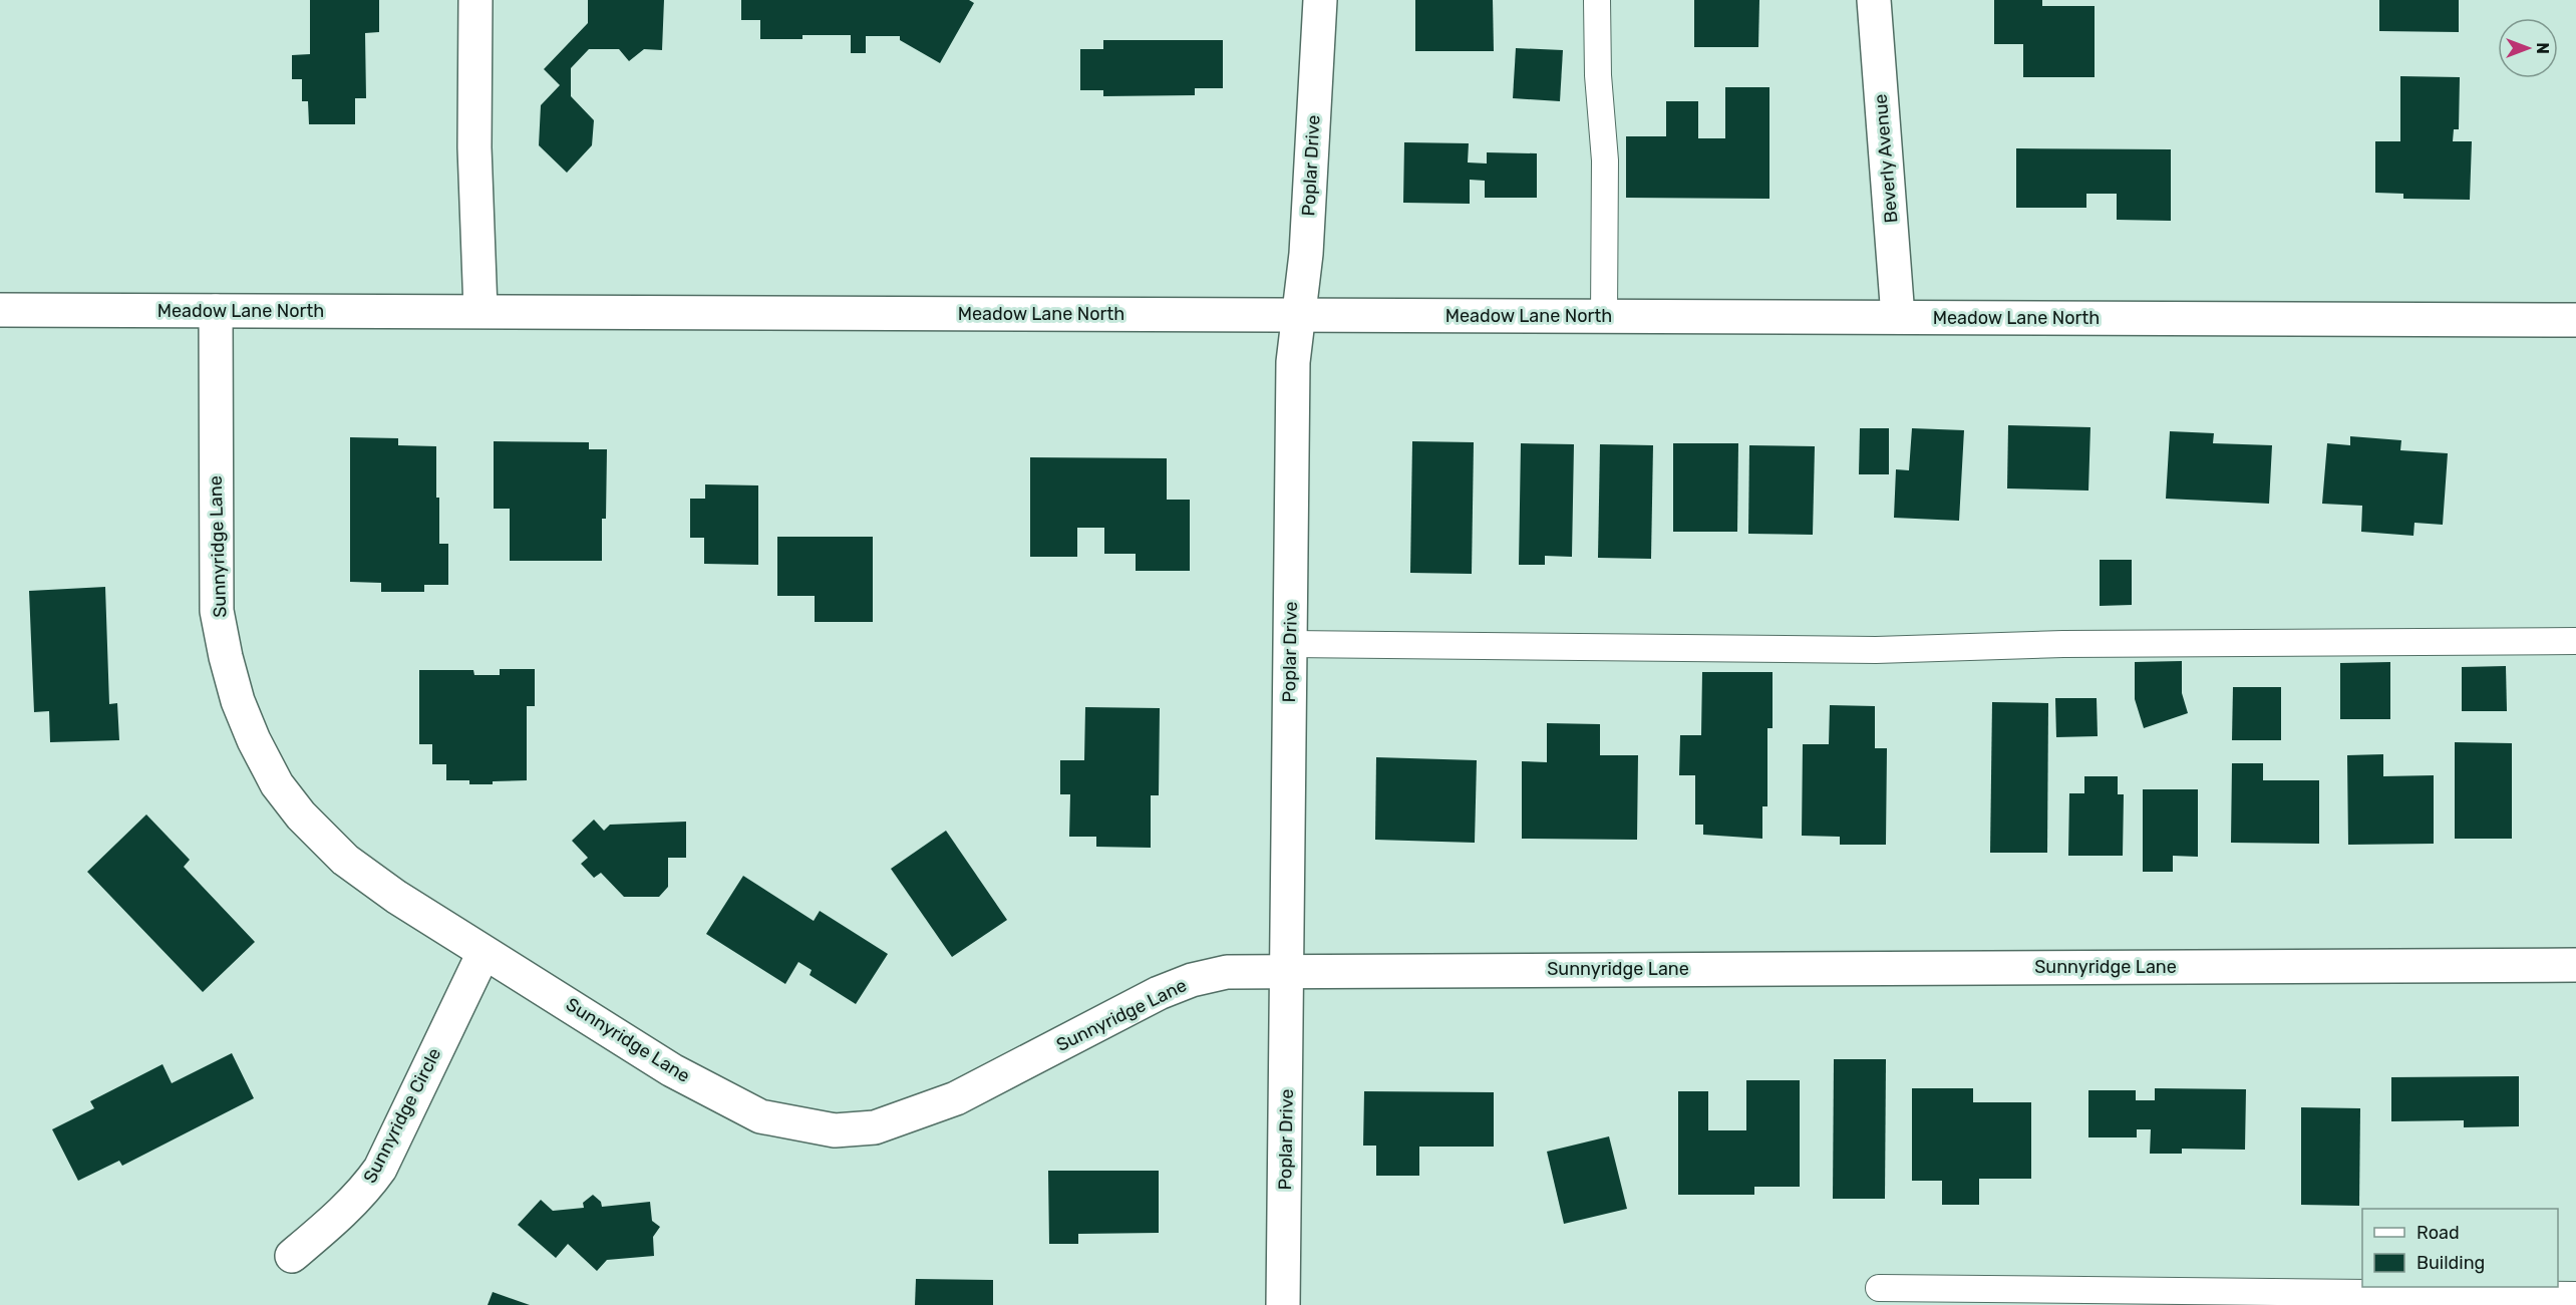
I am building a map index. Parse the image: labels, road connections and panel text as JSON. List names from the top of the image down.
{
  "streets": {
    "street": [
      "Beverly Avenue",
      "Poplar Drive",
      "Meadow Lane North",
      "Sunnyridge Lane",
      "Sunnyridge Circle"
    ]
  },
  "crossings": [
    ["Beverly Avenue", "Meadow Lane North"],
    ["Poplar Drive", "Meadow Lane North"],
    ["Poplar Drive", "Sunnyridge Lane"],
    ["Meadow Lane North", "Sunnyridge Lane"],
    ["Sunnyridge Lane", "Sunnyridge Circle"]
  ],
  "legend": ["Road", "Building"],
  "north": "right"
}
